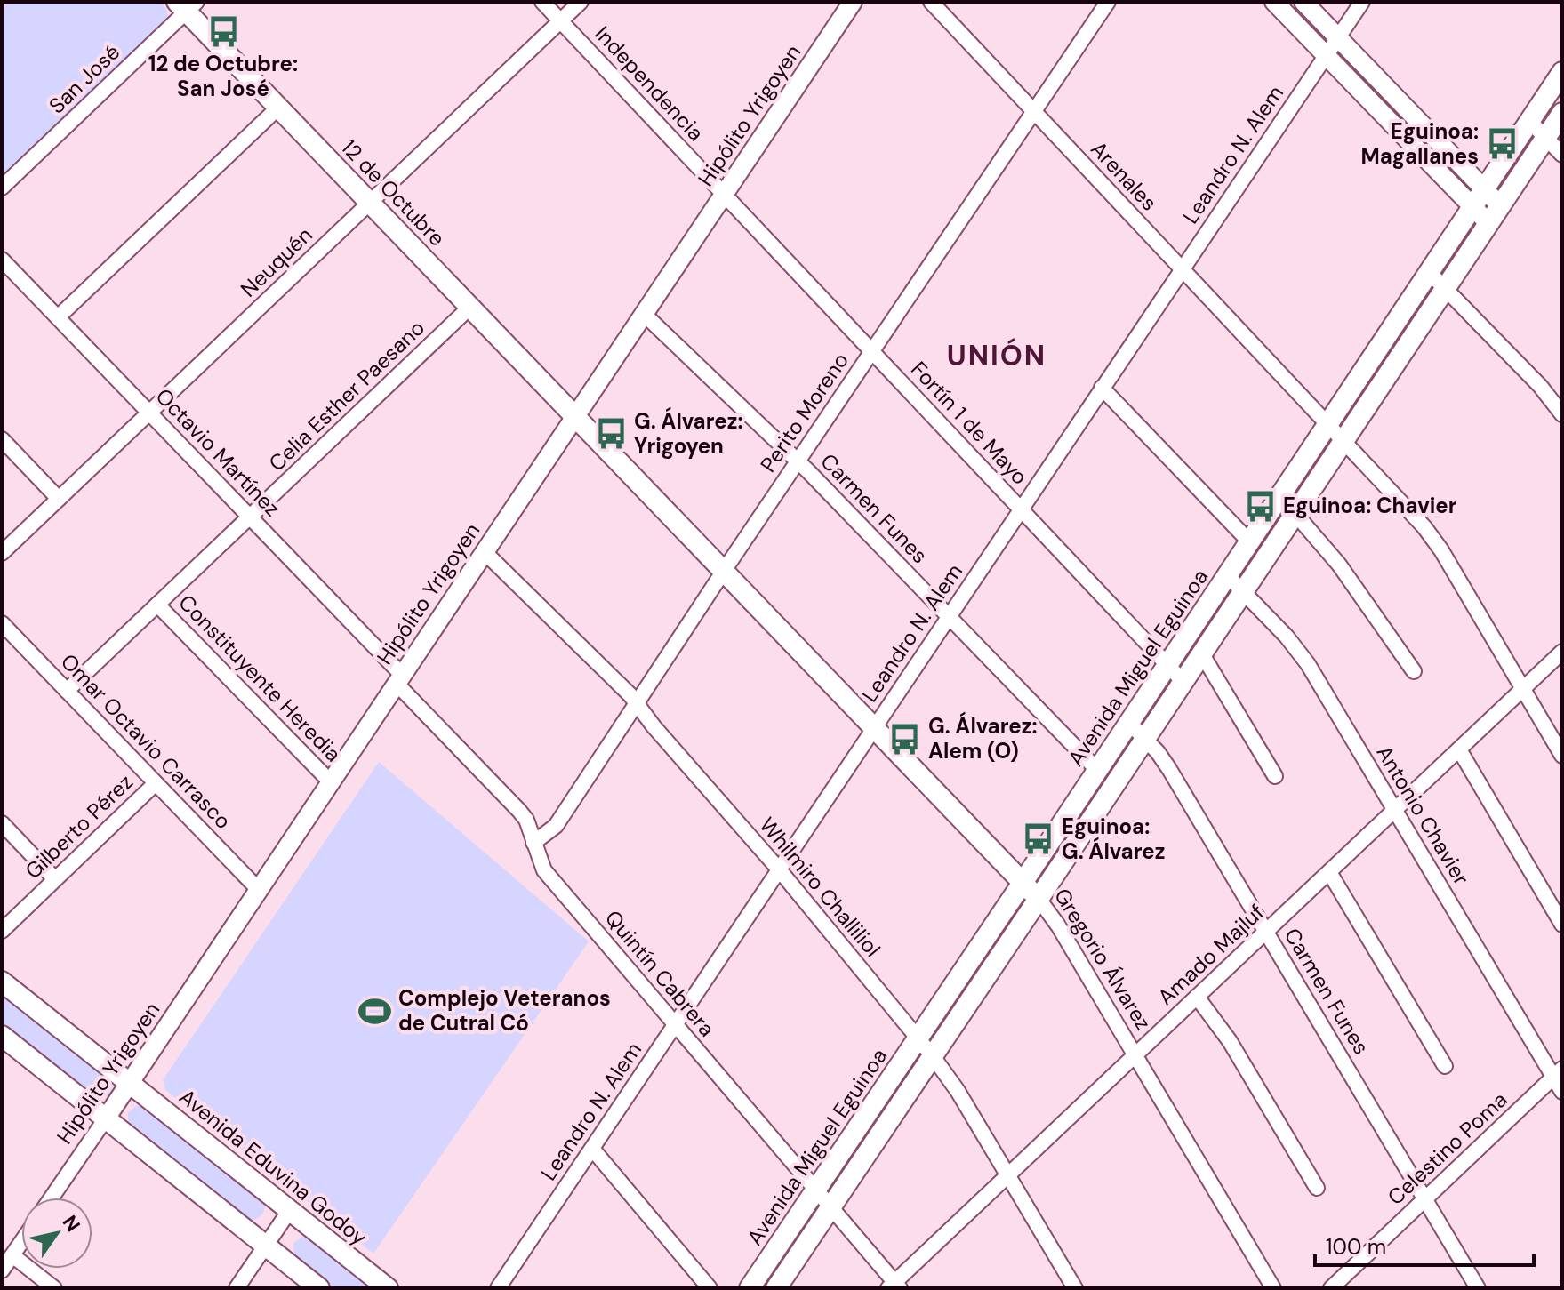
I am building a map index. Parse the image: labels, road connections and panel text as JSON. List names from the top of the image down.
{
  "streets": {
    "main road": [
      "12 de Octubre",
      "Avenida Miguel Eguinoa",
      "Gregorio Álvarez",
      "Avenida Eduvina Godoy"
    ],
    "street": [
      "San José",
      "Independencia",
      "Hipólito Yrigoyen",
      "Leandro N. Alem",
      "Arenales",
      "Neuquén",
      "Celia Esther Paesano",
      "Perito Moreno",
      "Fortín 1 de Mayo",
      "Octavio Martínez",
      "Carmen Funes",
      "Constituyente Heredia",
      "Omar Octavio Carrasco",
      "Antonio Chavier",
      "Gilberto Pérez",
      "Whilmiro Challiliol",
      "Amado Majluf",
      "Quintín Cabrera",
      "Celestino Poma"
    ]
  },
  "crossings": [
    ["San José", "12 de Octubre"],
    ["Independencia", "Hipólito Yrigoyen"],
    ["Independencia", "Neuquén"],
    ["Independencia", "Fortín 1 de Mayo"],
    ["Hipólito Yrigoyen", "12 de Octubre"],
    ["Hipólito Yrigoyen", "Fortín 1 de Mayo"],
    ["Hipólito Yrigoyen", "Octavio Martínez"],
    ["Hipólito Yrigoyen", "Carmen Funes"],
    ["Hipólito Yrigoyen", "Constituyente Heredia"],
    ["Hipólito Yrigoyen", "Omar Octavio Carrasco"],
    ["Hipólito Yrigoyen", "Whilmiro Challiliol"],
    ["Hipólito Yrigoyen", "Gregorio Álvarez"],
    ["Hipólito Yrigoyen", "Quintín Cabrera"],
    ["Hipólito Yrigoyen", "Avenida Eduvina Godoy"],
    ["Leandro N. Alem", "Arenales"],
    ["Leandro N. Alem", "Fortín 1 de Mayo"],
    ["Leandro N. Alem", "Carmen Funes"],
    ["Leandro N. Alem", "Whilmiro Challiliol"],
    ["Leandro N. Alem", "Gregorio Álvarez"],
    ["Leandro N. Alem", "Quintín Cabrera"],
    ["Arenales", "Perito Moreno"],
    ["Arenales", "Avenida Miguel Eguinoa"],
    ["Arenales", "Amado Majluf"],
    ["12 de Octubre", "Neuquén"],
    ["12 de Octubre", "Celia Esther Paesano"],
    ["12 de Octubre", "Gregorio Álvarez"],
    ["Neuquén", "Octavio Martínez"],
    ["Celia Esther Paesano", "Octavio Martínez"],
    ["Celia Esther Paesano", "Constituyente Heredia"],
    ["Celia Esther Paesano", "Omar Octavio Carrasco"],
    ["Perito Moreno", "Fortín 1 de Mayo"],
    ["Perito Moreno", "Carmen Funes"],
    ["Perito Moreno", "Whilmiro Challiliol"],
    ["Perito Moreno", "Gregorio Álvarez"],
    ["Perito Moreno", "Quintín Cabrera"],
    ["Fortín 1 de Mayo", "Avenida Miguel Eguinoa"],
    ["Octavio Martínez", "Quintín Cabrera"],
    ["Carmen Funes", "Avenida Miguel Eguinoa"],
    ["Carmen Funes", "Amado Majluf"],
    ["Carmen Funes", "Celestino Poma"],
    ["Avenida Miguel Eguinoa", "Antonio Chavier"],
    ["Avenida Miguel Eguinoa", "Whilmiro Challiliol"],
    ["Avenida Miguel Eguinoa", "Gregorio Álvarez"],
    ["Avenida Miguel Eguinoa", "Quintín Cabrera"],
    ["Omar Octavio Carrasco", "Gilberto Pérez"],
    ["Antonio Chavier", "Amado Majluf"],
    ["Antonio Chavier", "Celestino Poma"],
    ["Whilmiro Challiliol", "Amado Majluf"],
    ["Amado Majluf", "Gregorio Álvarez"],
    ["Amado Majluf", "Quintín Cabrera"]
  ],
  "districts": ["UNIÓN"],
  "places": {
    "bus stop": [
      "12 de Octubre: San José",
      "Eguinoa: Magallanes",
      "G. Álvarez: Yrigoyen",
      "Eguinoa: Chavier",
      "G. Álvarez: Alem (O)",
      "Eguinoa: G. Álvarez"
    ],
    "sports": ["Complejo Veteranos de Cutral Có"]
  },
  "scale_bar": "100 m",
  "north": "top right"
}
